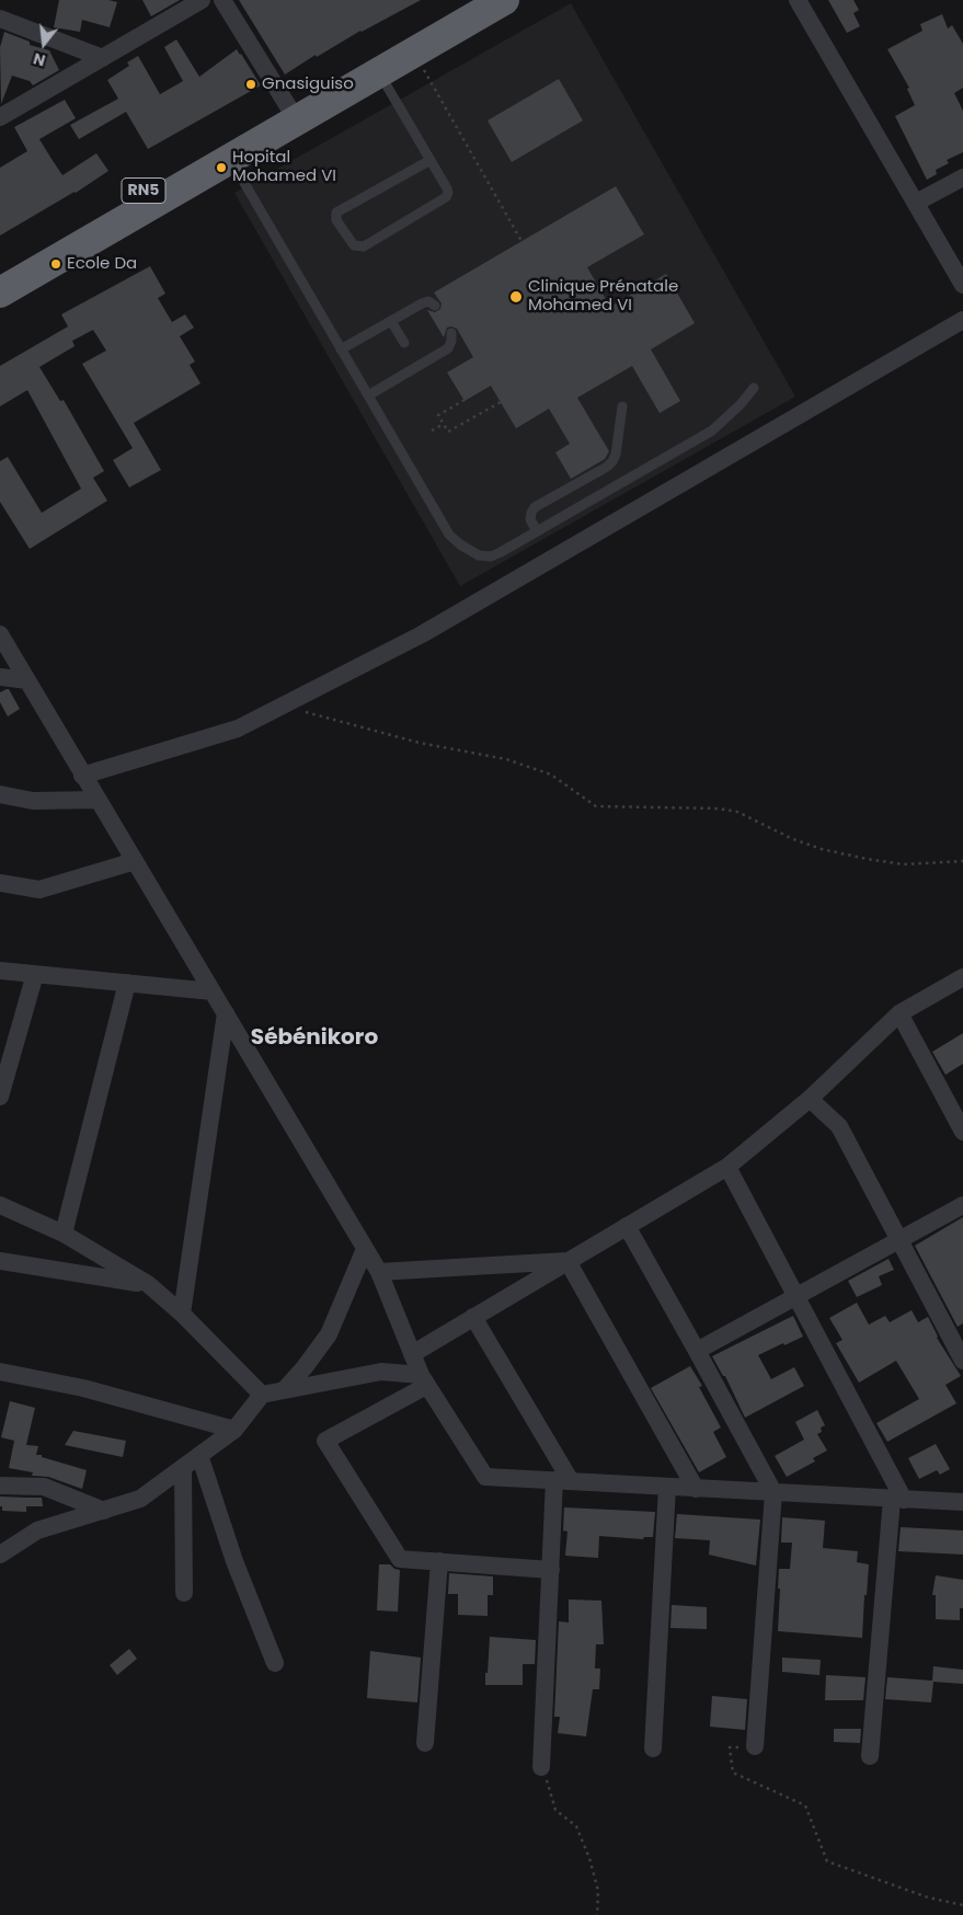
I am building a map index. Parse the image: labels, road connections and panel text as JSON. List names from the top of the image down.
{
  "streets": {
    "highway": ["RN5"]
  },
  "districts": ["Sébénikoro"],
  "places": [
    "Gnasiguiso",
    "Hopital Mohamed VI",
    "Ecole Da",
    "Clinique Prénatale Mohamed VI"
  ],
  "north": "bottom"
}
